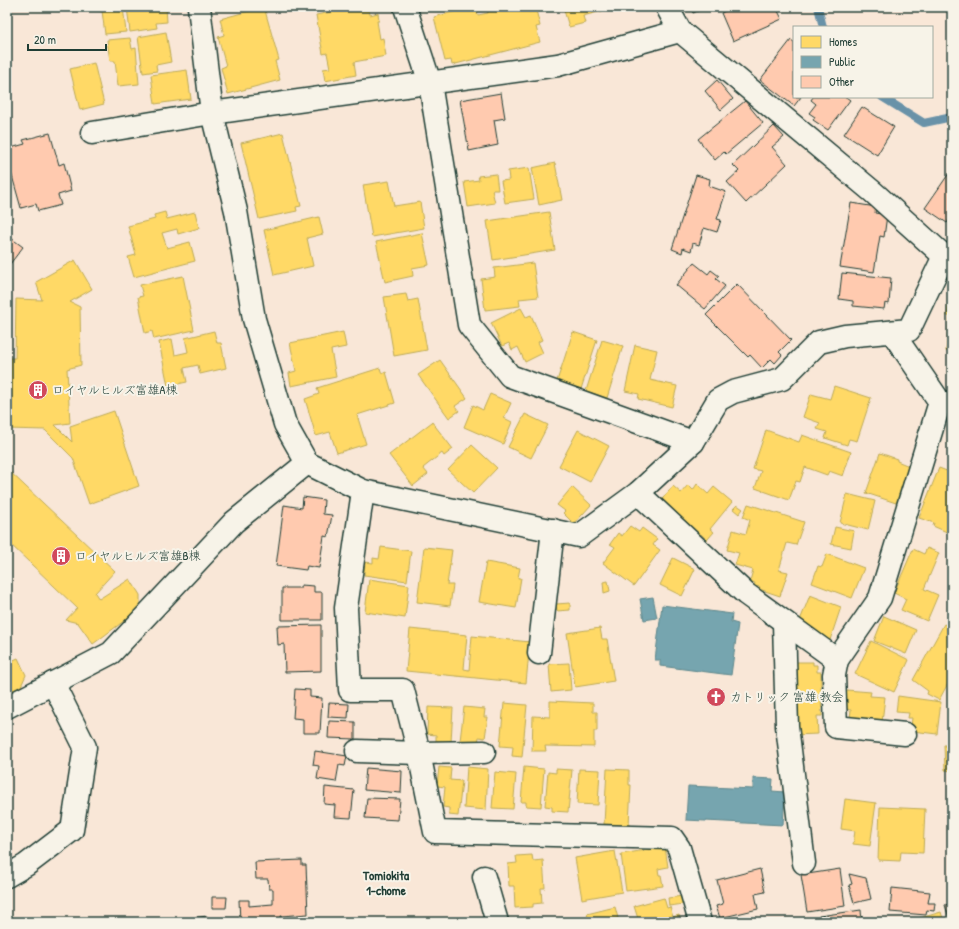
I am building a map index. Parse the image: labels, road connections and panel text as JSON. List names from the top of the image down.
{
  "districts": ["Tomiokita 1-chome"],
  "places": {
    "building": ["ロイヤルヒルズ富雄A棟", "ロイヤルヒルズ富雄B棟"],
    "church": ["カトリック 富雄 教会"]
  },
  "legend": ["Homes", "Public", "Other"],
  "scale_bar": "20 m"
}
